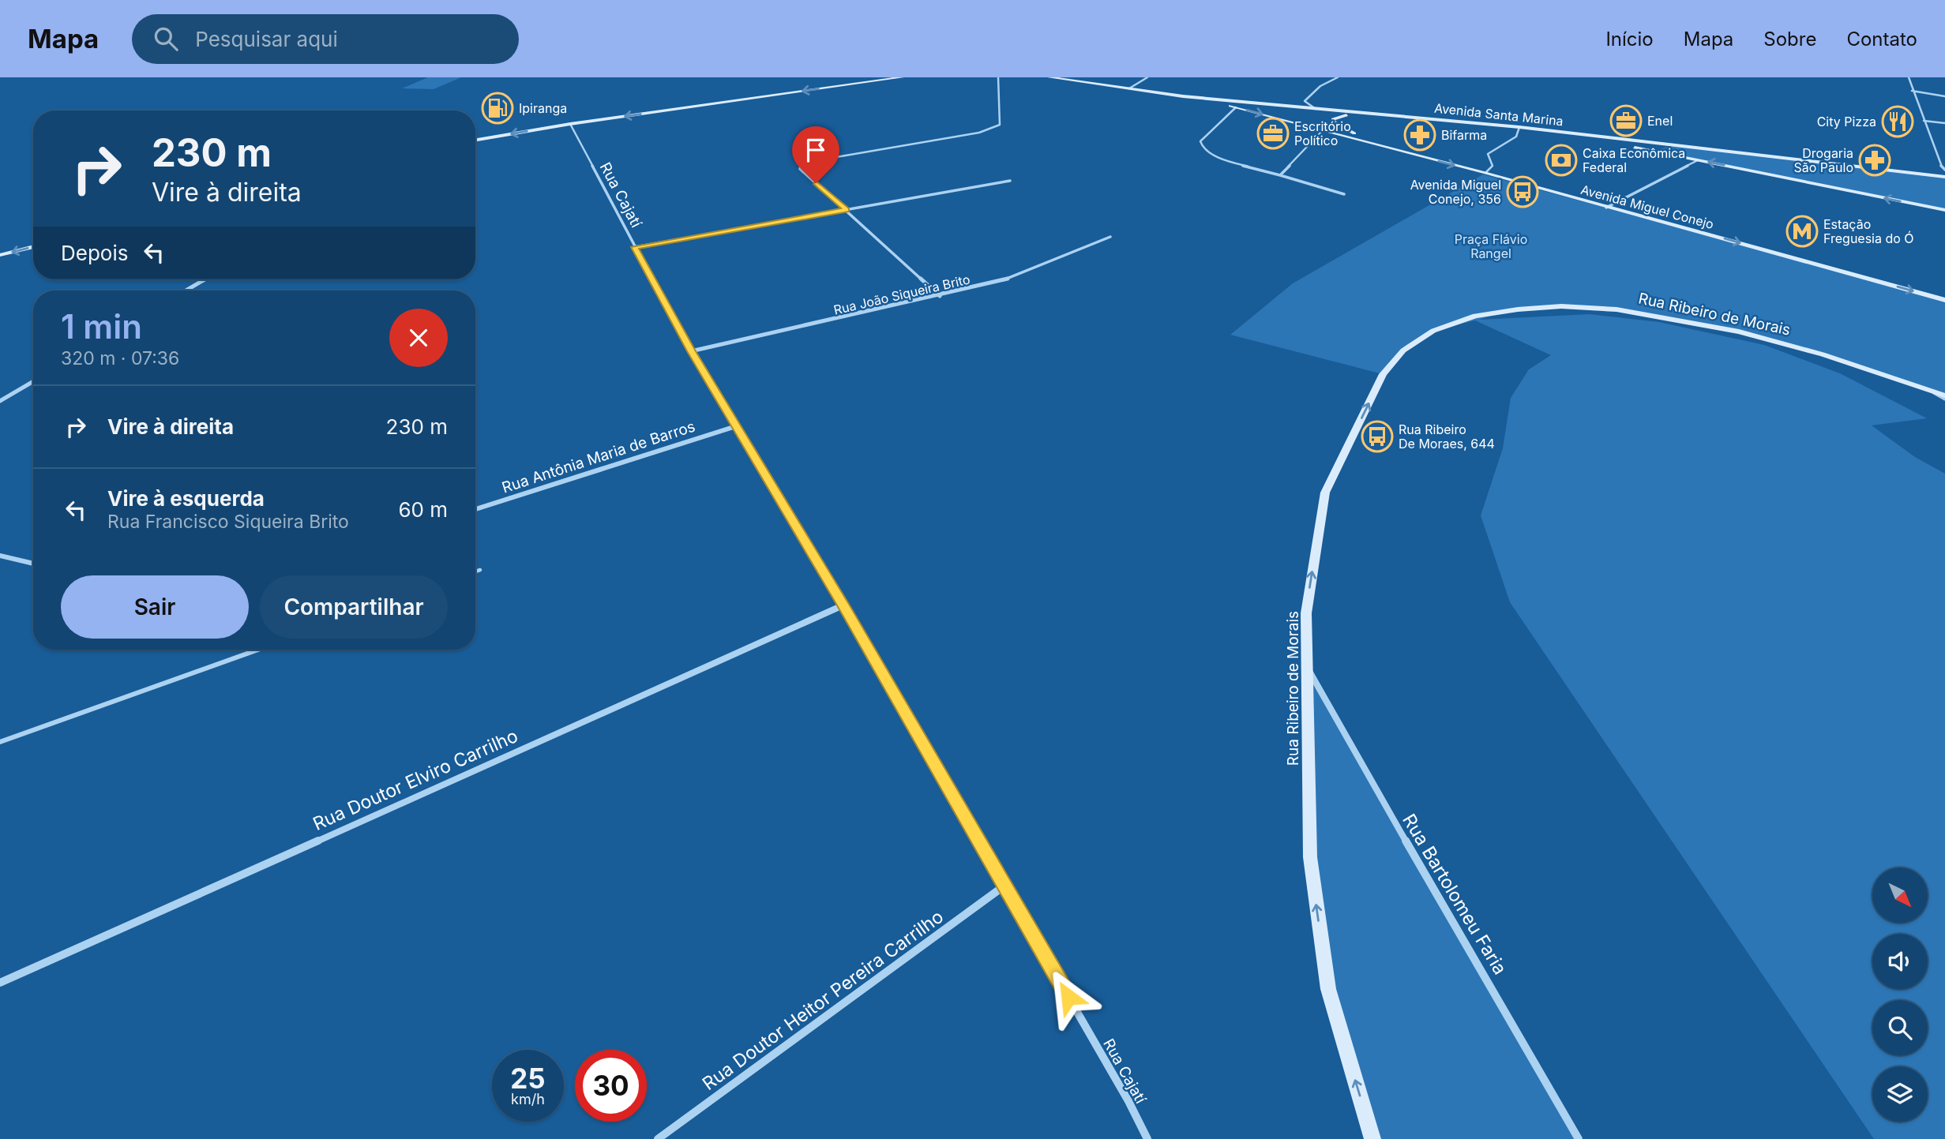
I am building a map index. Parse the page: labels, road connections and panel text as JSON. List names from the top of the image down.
{
  "streets": {
    "main road": ["Avenida Santa Marina", "Avenida Miguel Conejo", "Rua Ribeiro de Morais"],
    "street": [
      "Rua Cajatí",
      "Rua João Siqueira Brito",
      "Rua Antônia Maria de Barros",
      "Rua Doutor Elviro Carrilho",
      "Rua Bartolomeu Faria",
      "Rua Doutor Heitor Pereira Carrilho"
    ]
  },
  "crossings": [
    ["Avenida Santa Marina", "Avenida Miguel Conejo"],
    ["Rua Cajatí", "Rua João Siqueira Brito"],
    ["Rua Cajatí", "Rua Antônia Maria de Barros"],
    ["Rua Cajatí", "Rua Doutor Elviro Carrilho"],
    ["Rua Cajatí", "Rua Doutor Heitor Pereira Carrilho"],
    ["Rua Ribeiro de Morais", "Rua Bartolomeu Faria"]
  ],
  "parks": ["Praça Flávio Rangel"],
  "places": {
    "fuel station": ["Ipiranga"],
    "office": ["Enel", "Escritório Político"],
    "restaurant": ["City Pizza"],
    "pharmacy": ["Bifarma", "Drogaria São Paulo"],
    "bank": ["Caixa Econômica Federal"],
    "bus stop": ["Avenida Miguel Conejo, 356", "Rua Ribeiro De Moraes, 644"],
    "metro station": ["Estação Freguesia do Ó"]
  },
  "north": "bottom right",
  "page": {
    "header": "Mapa",
    "search": "Pesquisar aqui",
    "nav": [
      "Início",
      "Mapa",
      "Sobre",
      "Contato"
    ],
    "turn": ["230 m", "Vire à direita"],
    "then": "Depois",
    "heading": ["1 min", "320 m · 07:36"],
    "list": [
      {
        "name": "Vire à direita",
        "value": "230 m"
      },
      {
        "name": "Vire à esquerda",
        "note": "Rua Francisco Siqueira Brito",
        "value": "60 m"
      }
    ],
    "buttons": ["Sair", "Compartilhar"],
    "speed": "25 km/h",
    "limit": "30"
  }
}
